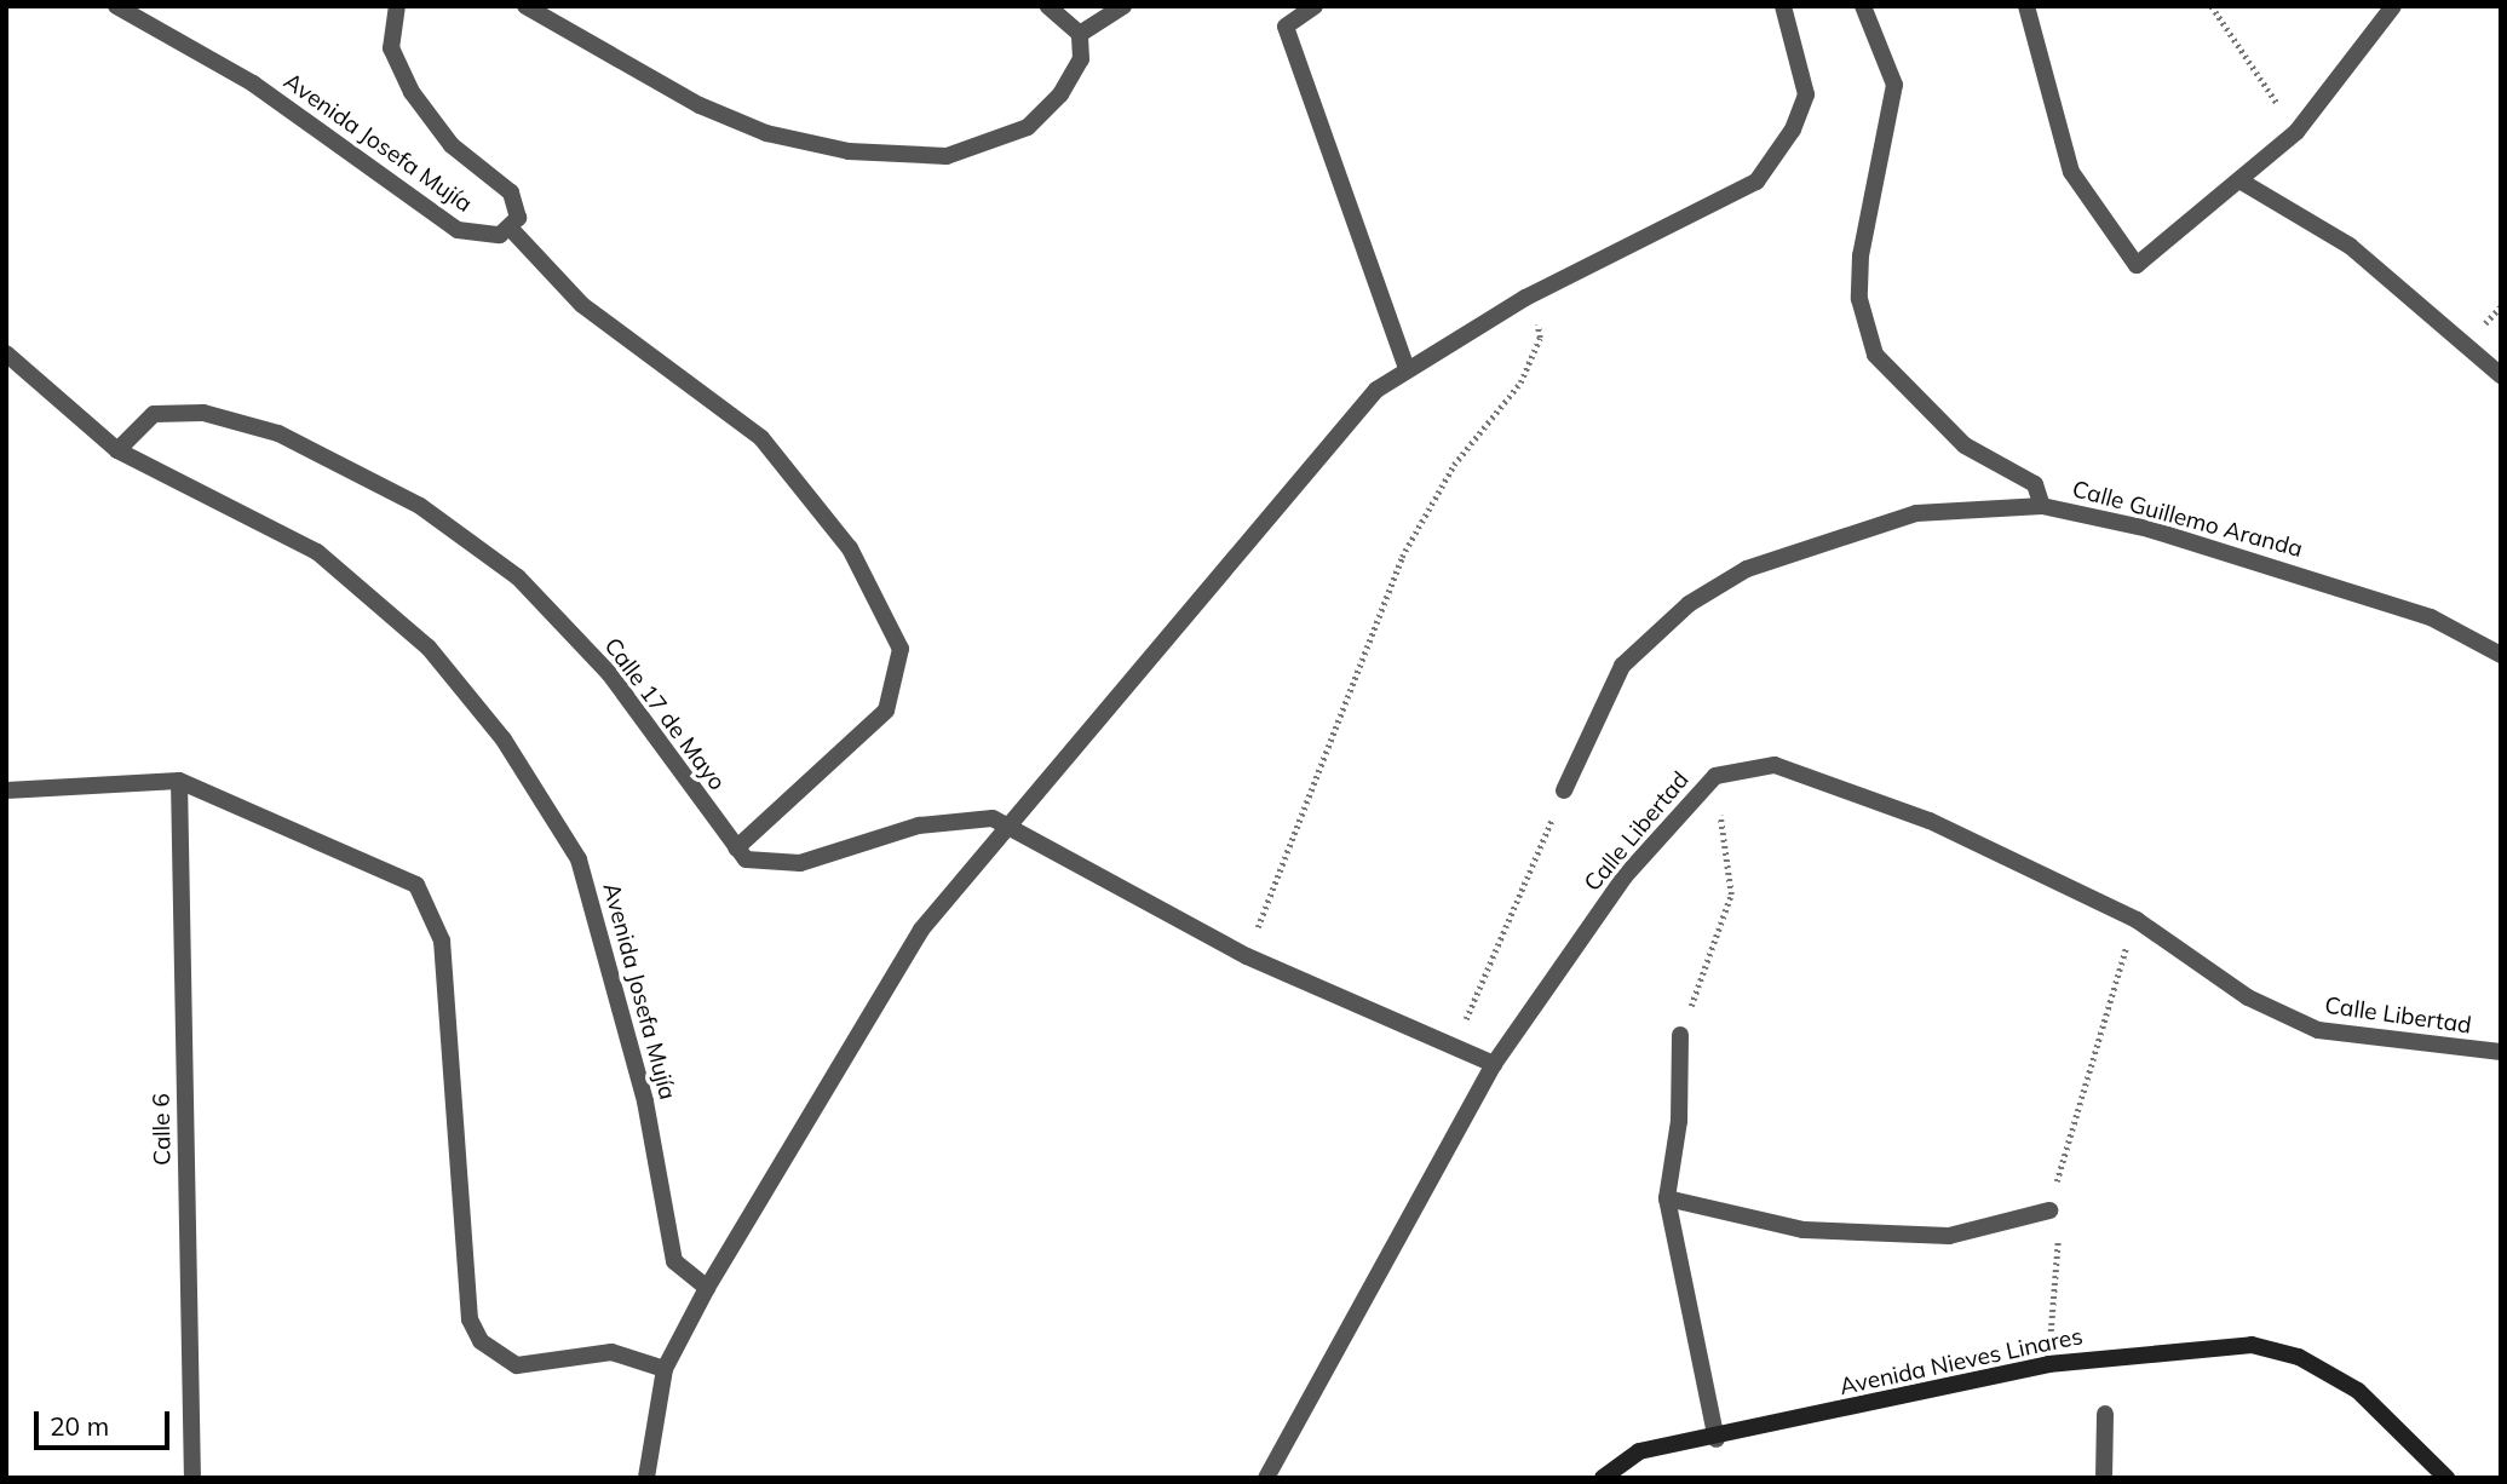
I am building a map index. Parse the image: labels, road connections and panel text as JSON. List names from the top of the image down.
{
  "streets": {
    "main road": ["Avenida Nieves Linares"],
    "street": [
      "Avenida Josefa Mujía",
      "Calle Guillemo Aranda",
      "Calle 17 de Mayo",
      "Calle Libertad",
      "Calle 6"
    ]
  },
  "crossings": [
    ["Avenida Josefa Mujía", "Calle 17 de Mayo"]
  ],
  "scale_bar": "20 m"
}
